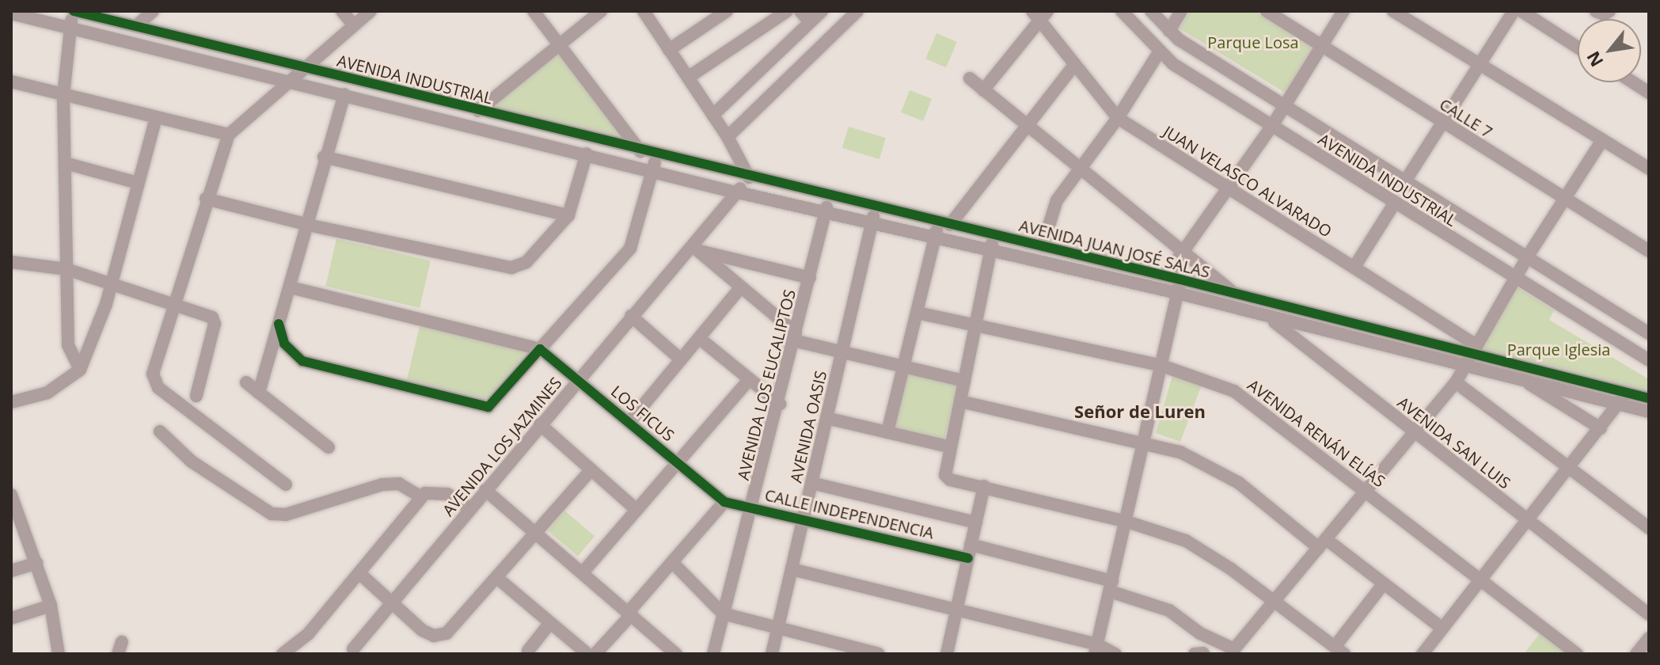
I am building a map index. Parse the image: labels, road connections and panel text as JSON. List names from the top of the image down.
{
  "streets": {
    "street": [
      "AVENIDA INDUSTRIAL",
      "CALLE 7",
      "JUAN VELASCO ALVARADO",
      "AVENIDA JUAN JOSÉ SALAS",
      "AVENIDA LOS EUCALIPTOS",
      "LOS FICUS",
      "AVENIDA OASIS",
      "AVENIDA RENÁN ELÍAS",
      "AVENIDA SAN LUIS",
      "AVENIDA LOS JAZMINES",
      "CALLE INDEPENDENCIA"
    ]
  },
  "crossings": [
    ["AVENIDA INDUSTRIAL", "AVENIDA JUAN JOSÉ SALAS"],
    ["AVENIDA INDUSTRIAL", "AVENIDA LOS JAZMINES"],
    ["JUAN VELASCO ALVARADO", "AVENIDA JUAN JOSÉ SALAS"],
    ["AVENIDA JUAN JOSÉ SALAS", "AVENIDA LOS EUCALIPTOS"],
    ["AVENIDA JUAN JOSÉ SALAS", "AVENIDA OASIS"],
    ["AVENIDA JUAN JOSÉ SALAS", "AVENIDA SAN LUIS"],
    ["AVENIDA JUAN JOSÉ SALAS", "AVENIDA LOS JAZMINES"],
    ["AVENIDA LOS EUCALIPTOS", "CALLE INDEPENDENCIA"],
    ["LOS FICUS", "AVENIDA LOS JAZMINES"],
    ["LOS FICUS", "CALLE INDEPENDENCIA"],
    ["AVENIDA OASIS", "CALLE INDEPENDENCIA"]
  ],
  "districts": ["Señor de Luren"],
  "parks": ["Parque Losa", "Parque Iglesia"],
  "north": "bottom left"
}
